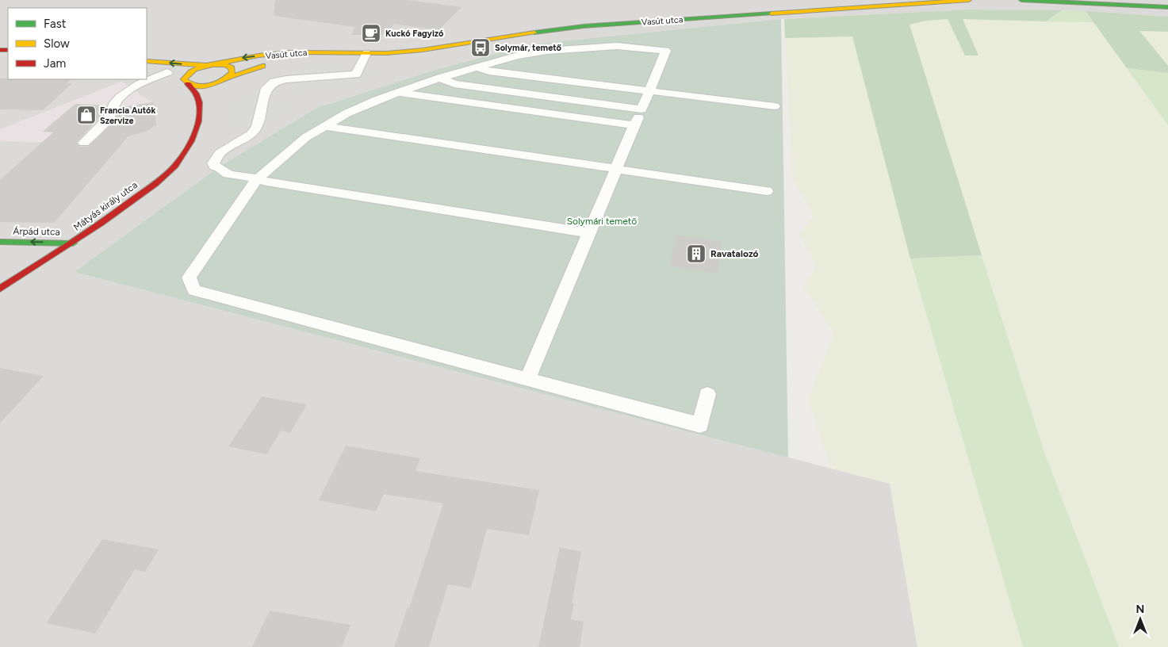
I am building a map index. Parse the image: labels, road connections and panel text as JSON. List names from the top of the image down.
{
  "streets": {
    "street": ["Vasút utca", "Mátyás király utca", "Árpád utca"]
  },
  "crossings": [
    ["Vasút utca", "Mátyás király utca"],
    ["Mátyás király utca", "Árpád utca"]
  ],
  "one_way": ["Árpád utca"],
  "parks": ["Solymári temető"],
  "places": {
    "cafe": ["Kuckó Fagyizó"],
    "bus stop": ["Solymár, temető"],
    "shop": ["Francia Autók Szervize"],
    "building": ["Ravatalozó"]
  },
  "legend": ["Fast", "Slow", "Jam"],
  "north": "top"
}
